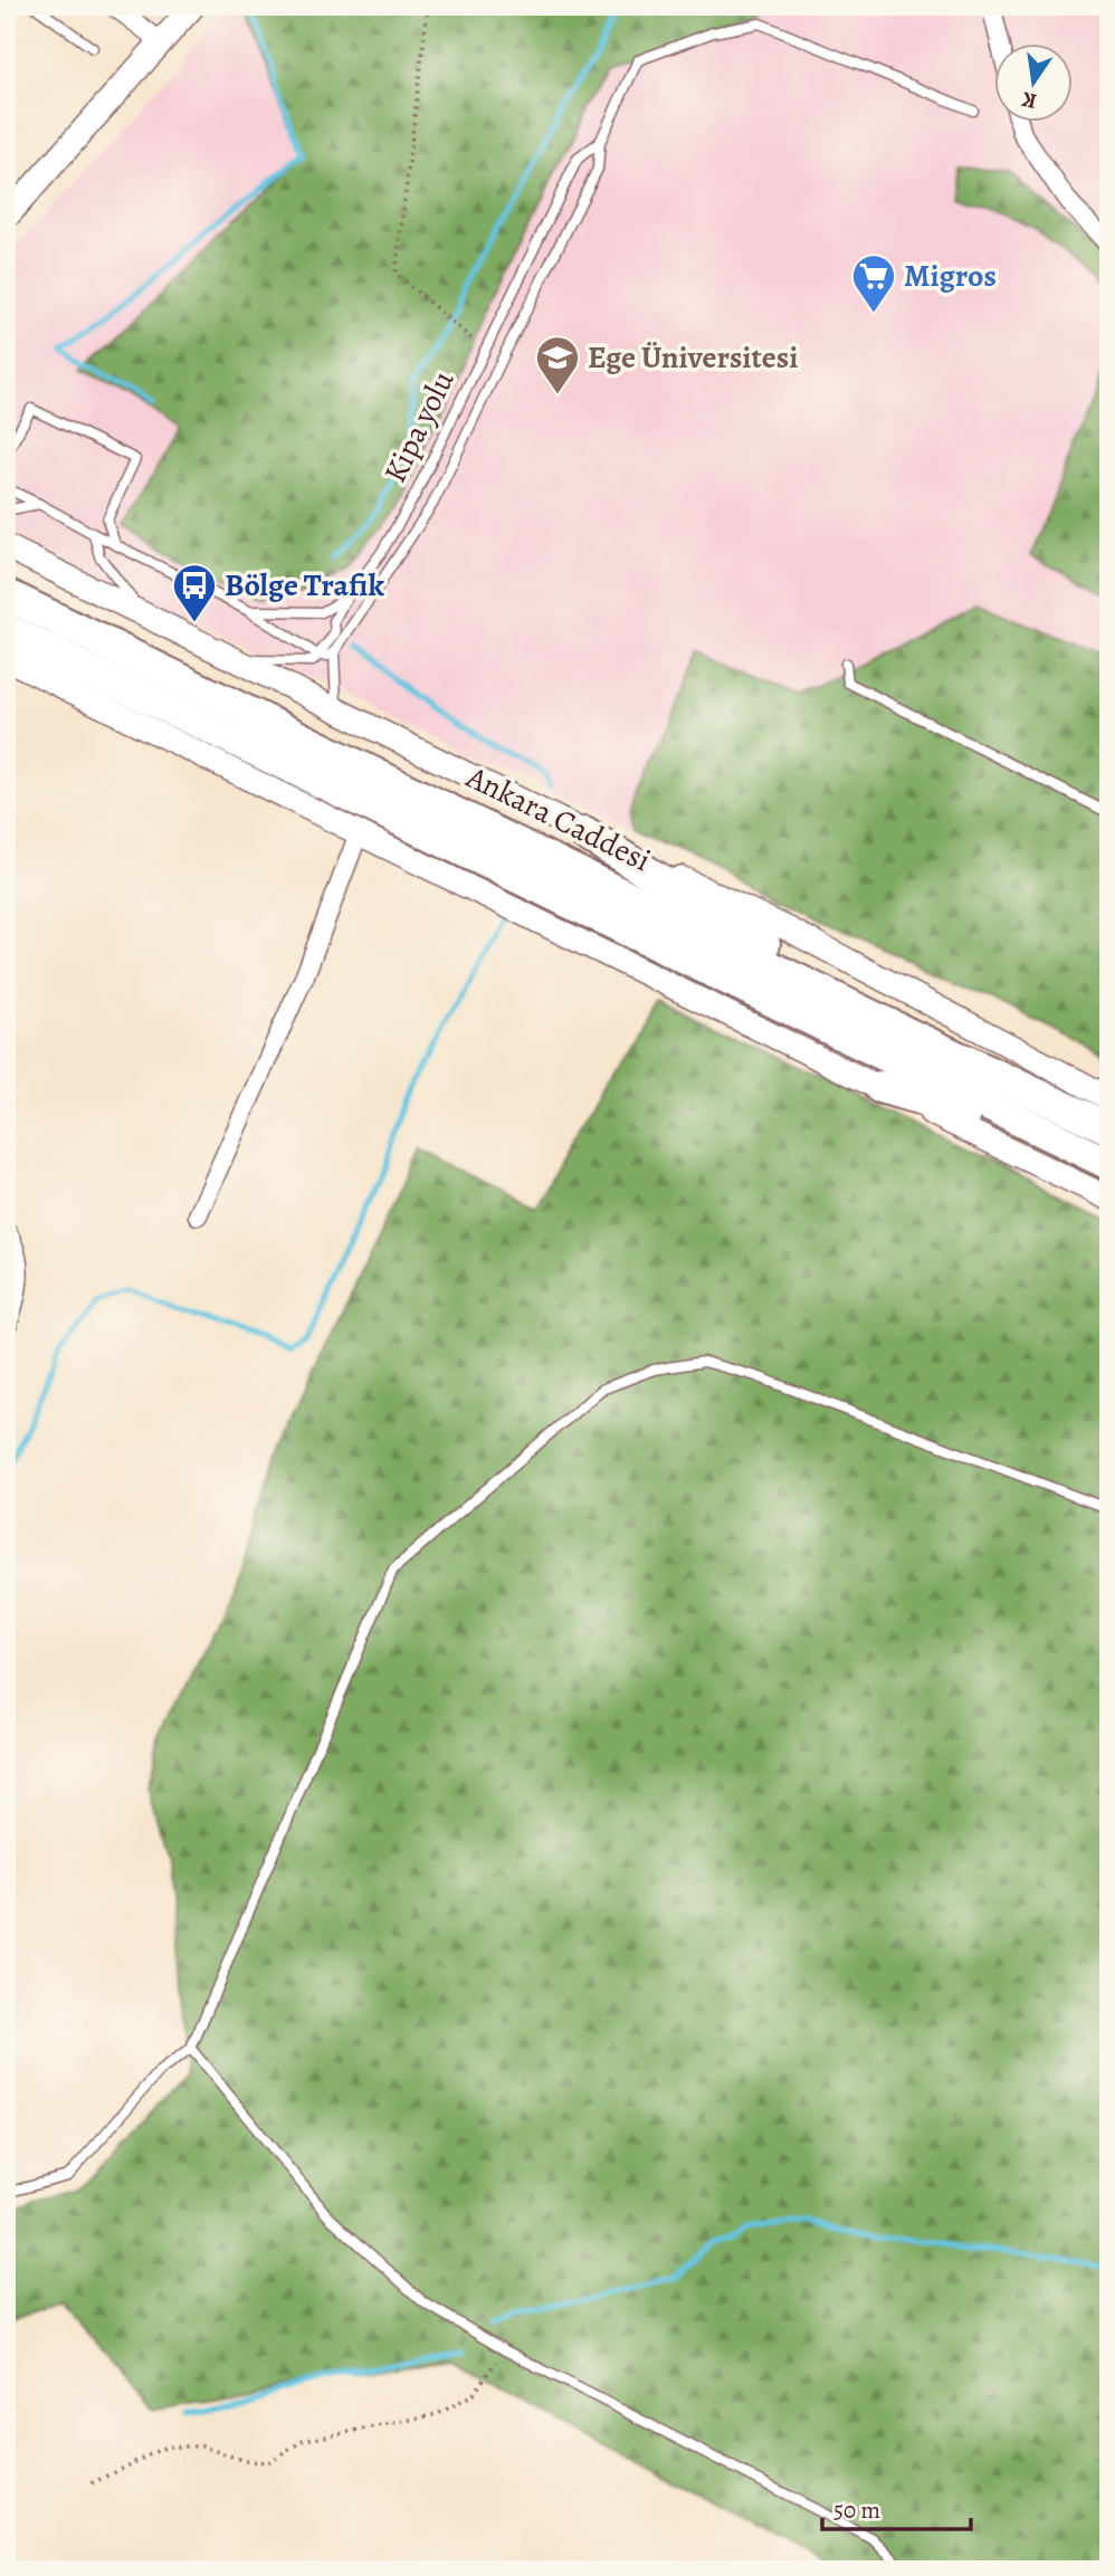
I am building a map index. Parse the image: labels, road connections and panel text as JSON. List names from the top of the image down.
{
  "streets": {
    "highway": ["Ankara Caddesi"],
    "lane": ["Kipa yolu"]
  },
  "places": {
    "supermarket": ["Migros"],
    "school or university": ["Ege Üniversitesi"],
    "bus stop": ["Bölge Trafik"]
  },
  "scale_bar": "50 m",
  "north": "bottom"
}
